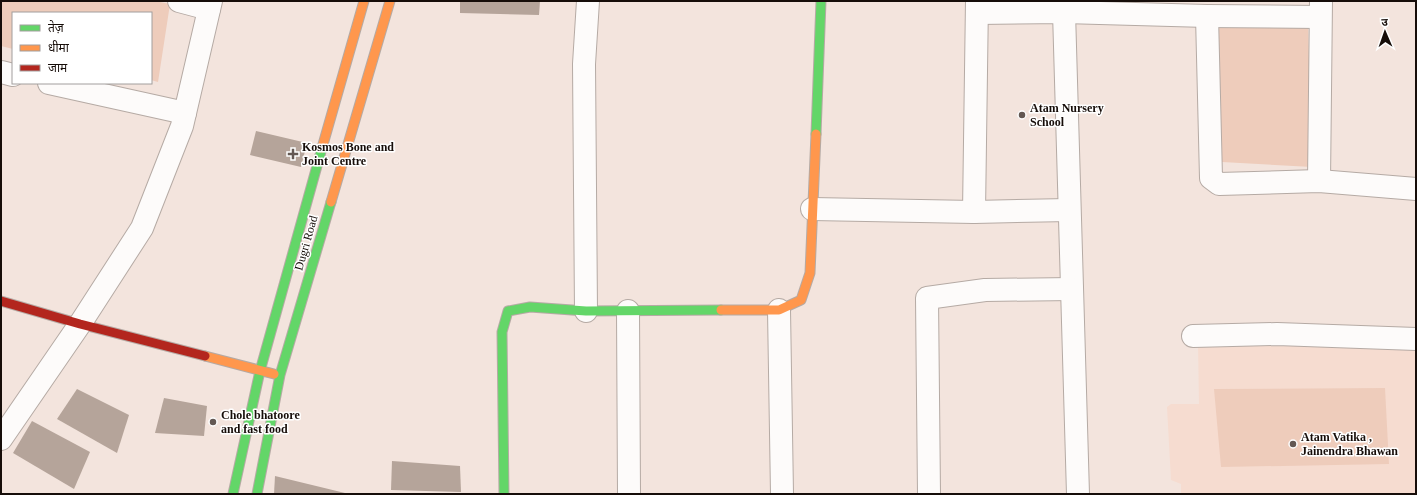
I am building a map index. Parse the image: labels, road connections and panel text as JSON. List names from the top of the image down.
{
  "streets": {
    "street": ["Dugri Road"]
  },
  "places": {
    "other": ["Atam Nursery School", "Chole bhatoore and fast food", "Atam Vatika , Jainendra Bhawan"],
    "health": ["Kosmos Bone and Joint Centre"]
  },
  "legend": ["तेज़", "धीमा", "जाम"],
  "north": "top"
}
